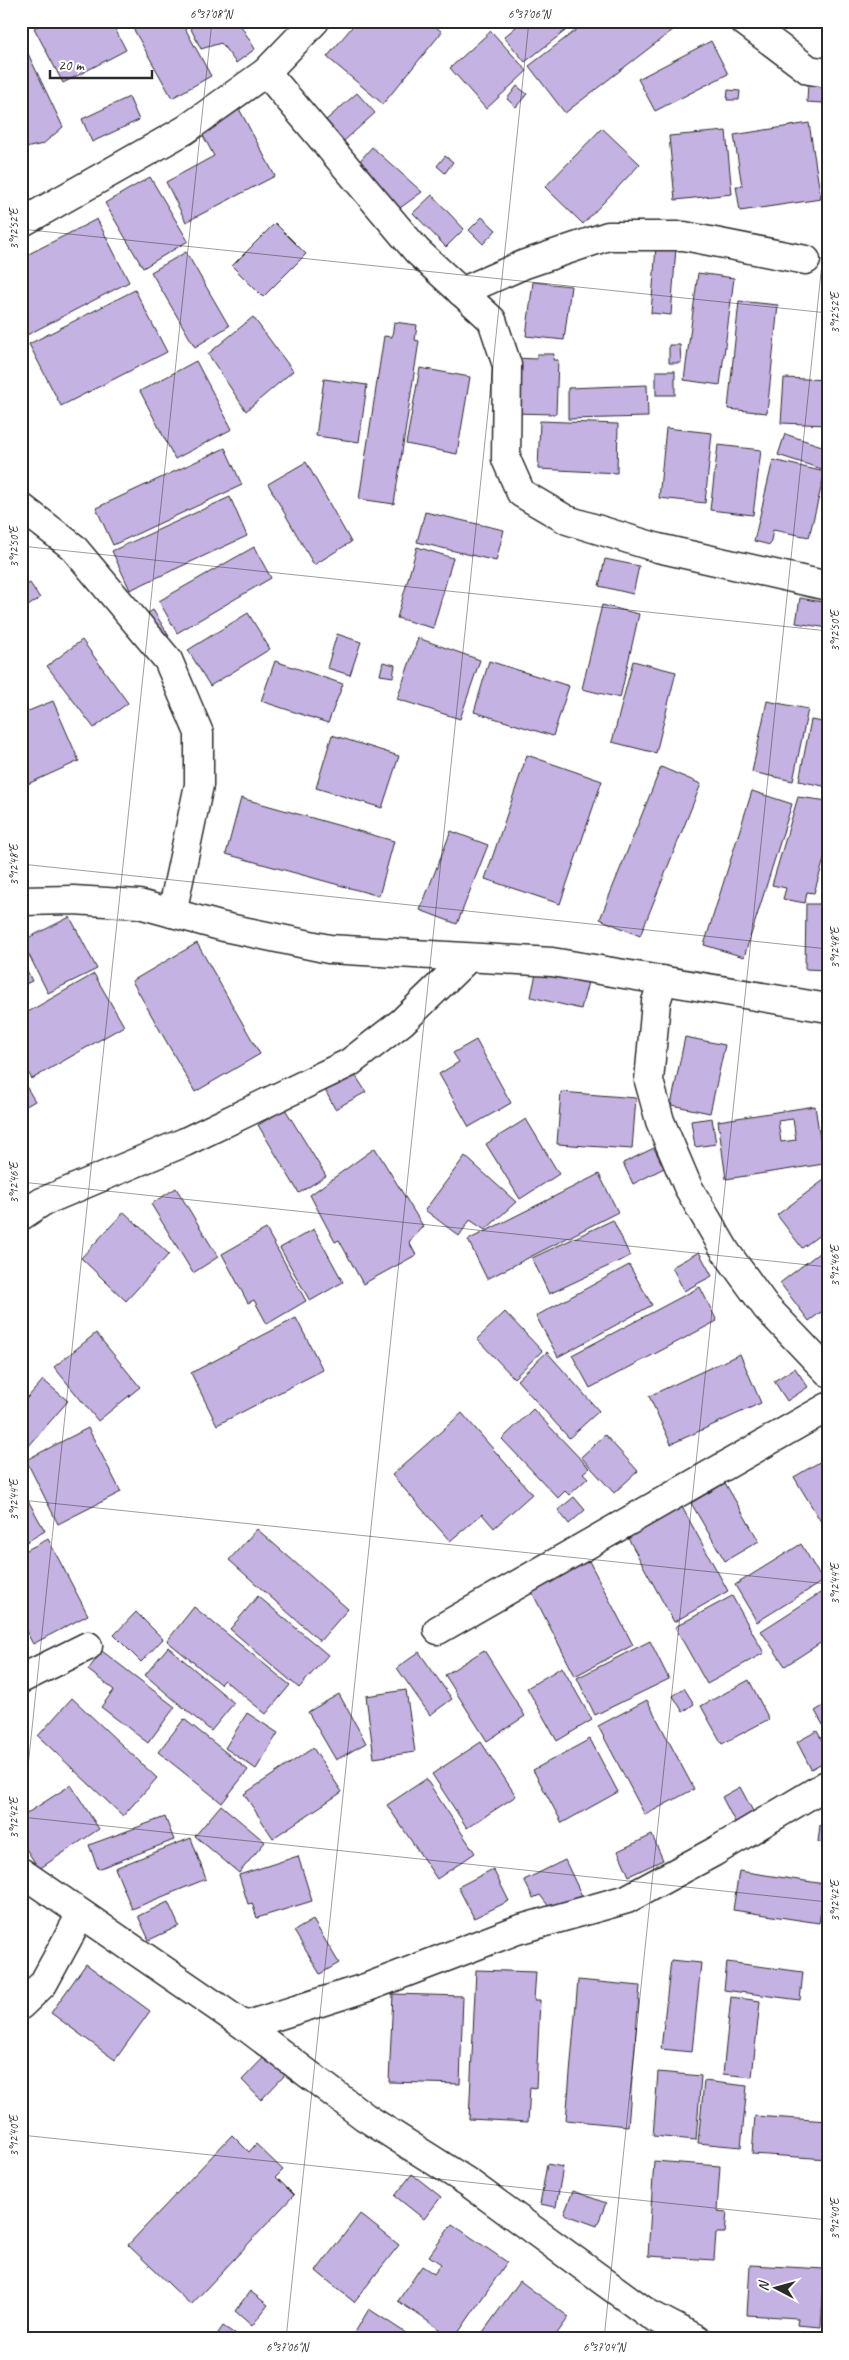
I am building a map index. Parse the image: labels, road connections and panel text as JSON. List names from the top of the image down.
{
  "scale_bar": "20 m",
  "north": "left",
  "coordinates": [
    "6°37'08\"N",
    "6°37'06\"N",
    "3°12'52\"E",
    "3°12'50\"E",
    "3°12'48\"E",
    "3°12'46\"E",
    "3°12'44\"E",
    "3°12'42\"E",
    "3°12'40\"E",
    "6°37'04\"N"
  ]
}
